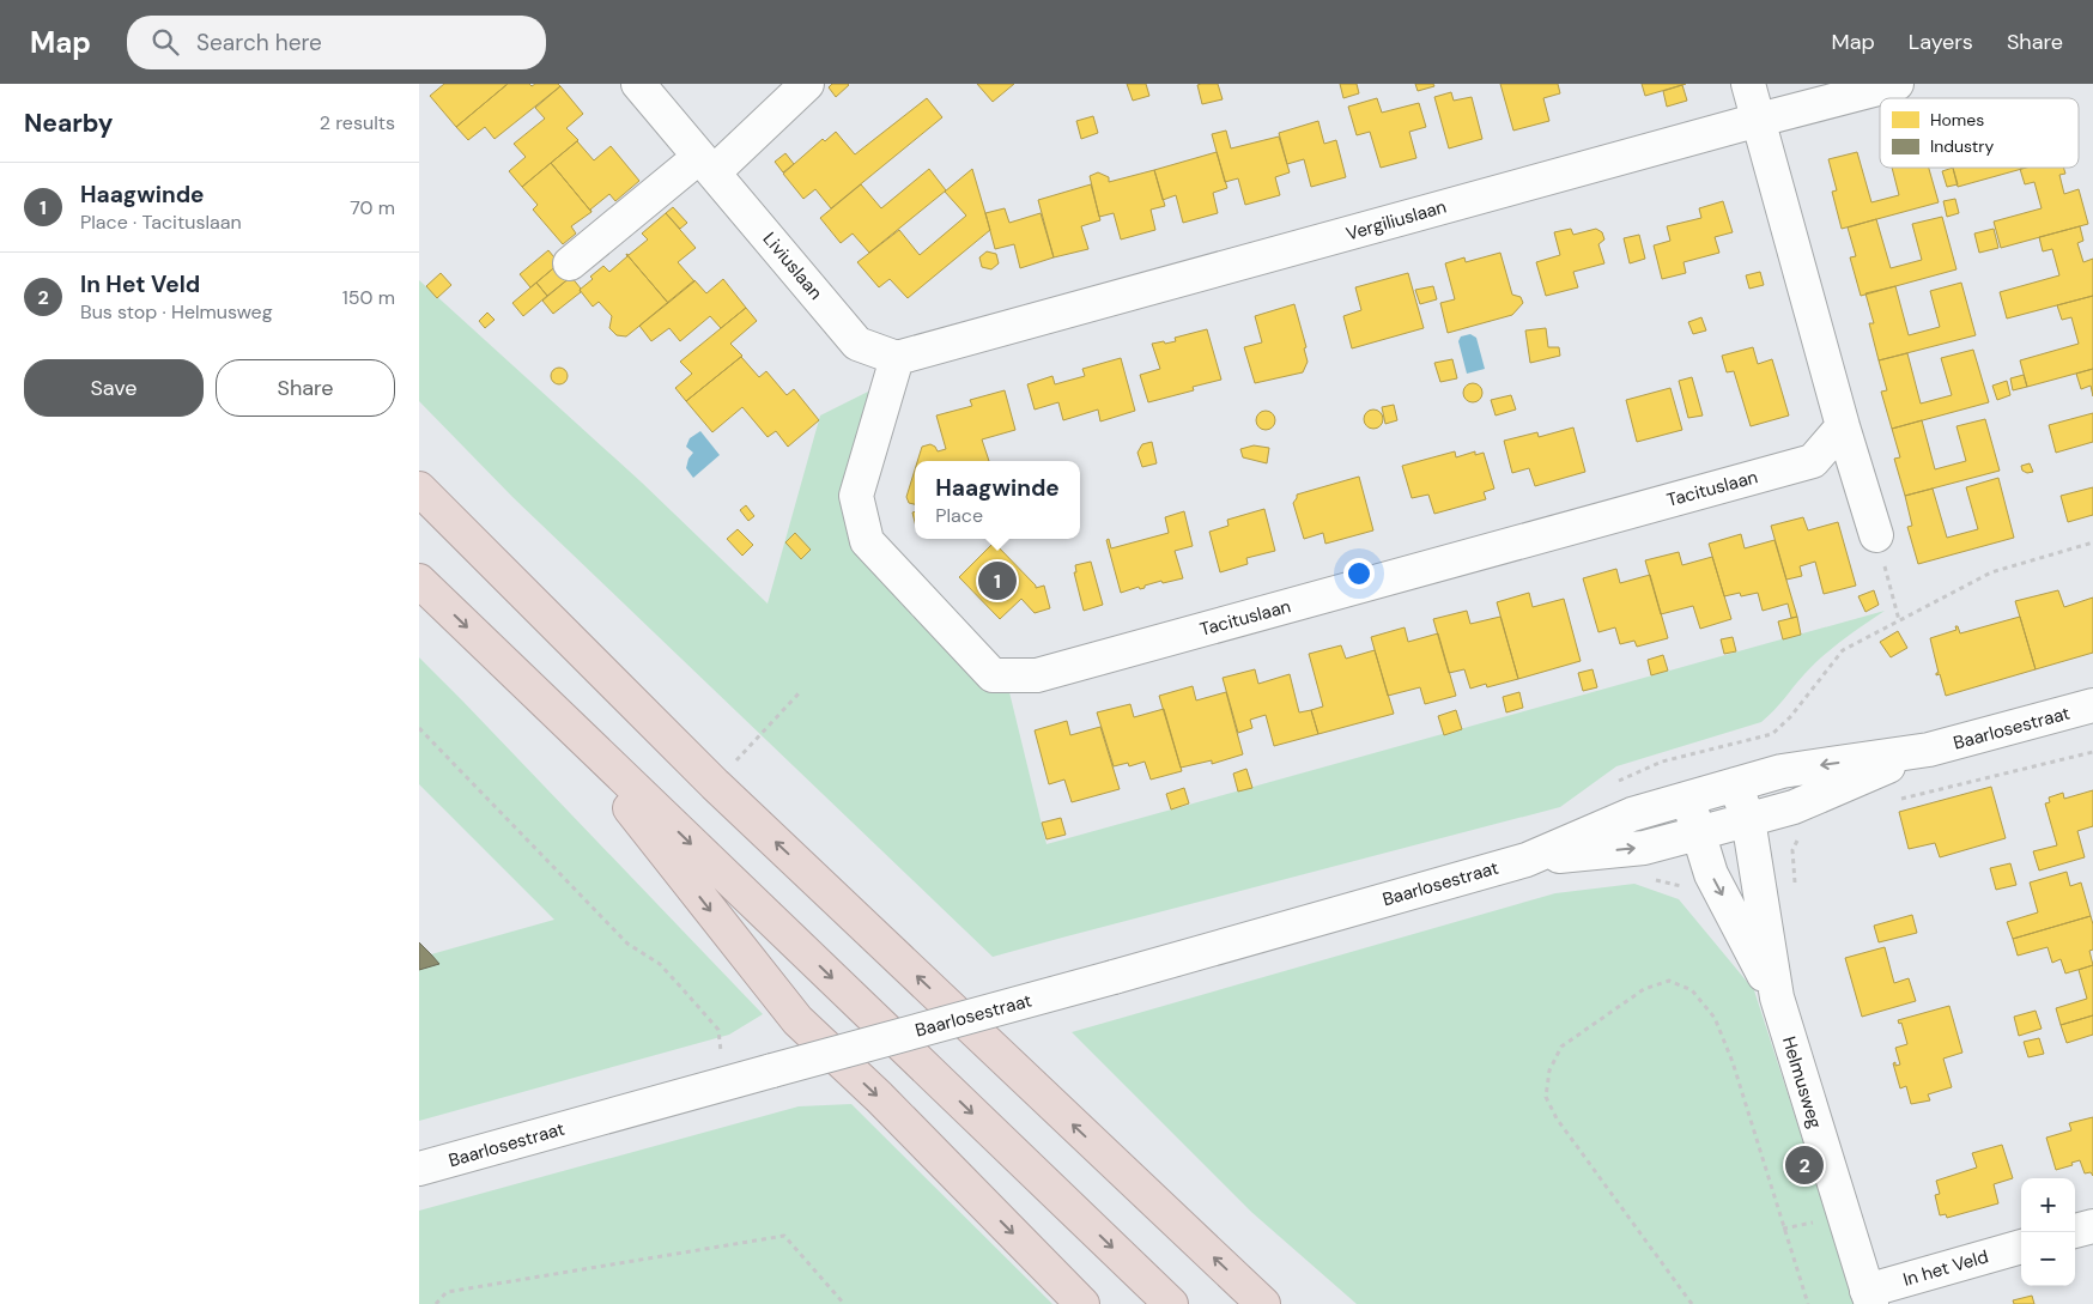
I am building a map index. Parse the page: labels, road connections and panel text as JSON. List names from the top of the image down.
{
  "streets": {
    "street": [
      "Vergiliuslaan",
      "Liviuslaan",
      "Tacituslaan",
      "Baarlosestraat",
      "Helmusweg",
      "In het Veld"
    ]
  },
  "crossings": [
    ["Vergiliuslaan", "Liviuslaan"],
    ["Vergiliuslaan", "Tacituslaan"],
    ["Liviuslaan", "Tacituslaan"],
    ["Baarlosestraat", "Helmusweg"],
    ["Helmusweg", "In het Veld"]
  ],
  "legend": ["Homes", "Industry"],
  "page": {
    "header": "Map",
    "search": "Search here",
    "nav": ["Map", "Layers", "Share"],
    "heading": ["Nearby", "2 results"],
    "list": [
      {
        "mark": "1",
        "name": "Haagwinde",
        "note": "Place · Tacituslaan",
        "value": "70 m"
      },
      {
        "mark": "2",
        "name": "In Het Veld",
        "note": "Bus stop · Helmusweg",
        "value": "150 m"
      }
    ],
    "buttons": ["Save", "Share"],
    "popup": ["Haagwinde", "Place"],
    "pins": ["1", "2"],
    "map_buttons": ["+", "−"]
  }
}
